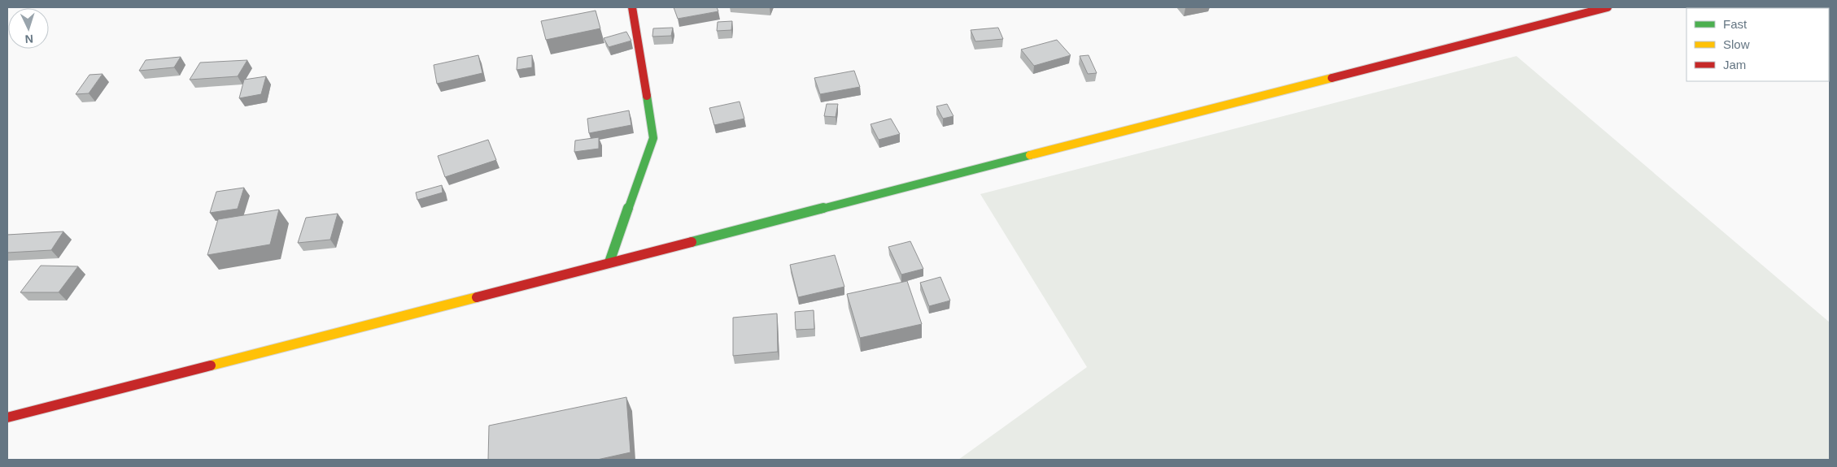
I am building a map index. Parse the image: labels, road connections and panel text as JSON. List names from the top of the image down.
{
  "legend": ["Fast", "Slow", "Jam"],
  "north": "bottom"
}
